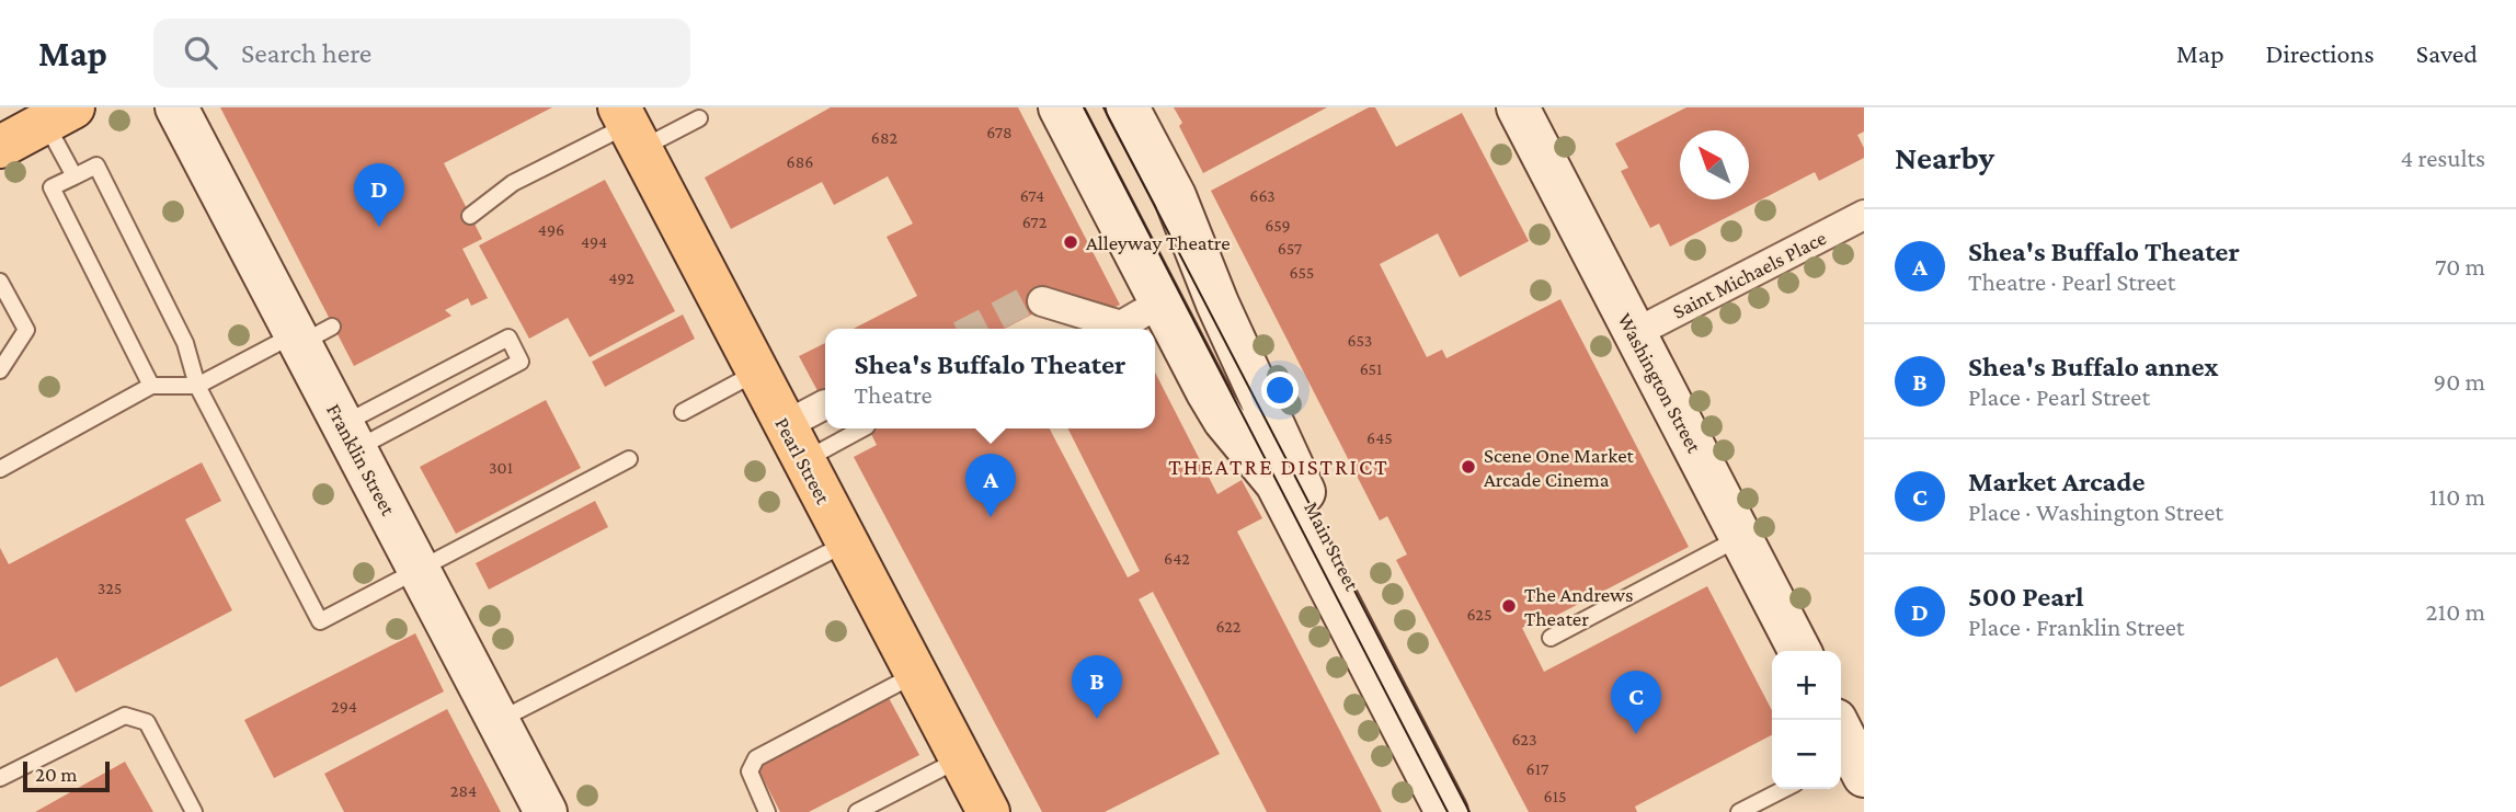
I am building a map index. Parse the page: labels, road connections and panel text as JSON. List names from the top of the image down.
{
  "streets": {
    "main road": [
      "Washington Street",
      "Franklin Street",
      "Pearl Street",
      "Main Street"
    ],
    "street": ["Saint Michaels Place"]
  },
  "crossings": [
    ["Saint Michaels Place", "Washington Street"]
  ],
  "districts": ["THEATRE DISTRICT"],
  "places": ["Alleyway Theatre", "Scene One Market Arcade Cinema", "The Andrews Theater"],
  "house_numbers": [
    "678",
    "682",
    "686",
    "674",
    "663",
    "672",
    "659",
    "496",
    "494",
    "657",
    "655",
    "492",
    "653",
    "651",
    "645",
    "301",
    "642",
    "325",
    "625",
    "622",
    "294",
    "623",
    "617",
    "284",
    "615"
  ],
  "scale_bar": "20 m",
  "north": "top left",
  "page": {
    "header": "Map",
    "search": "Search here",
    "nav": ["Map", "Directions", "Saved"],
    "heading": ["Nearby", "4 results"],
    "pins": [
      "D",
      "A",
      "B",
      "C"
    ],
    "list": [
      {
        "mark": "A",
        "name": "Shea's Buffalo Theater",
        "note": "Theatre · Pearl Street",
        "value": "70 m"
      },
      {
        "mark": "B",
        "name": "Shea's Buffalo annex",
        "note": "Place · Pearl Street",
        "value": "90 m"
      },
      {
        "mark": "C",
        "name": "Market Arcade",
        "note": "Place · Washington Street",
        "value": "110 m"
      },
      {
        "mark": "D",
        "name": "500 Pearl",
        "note": "Place · Franklin Street",
        "value": "210 m"
      }
    ],
    "popup": ["Shea's Buffalo Theater", "Theatre"],
    "map_buttons": ["+", "−"],
    "scale": "20 m"
  }
}
